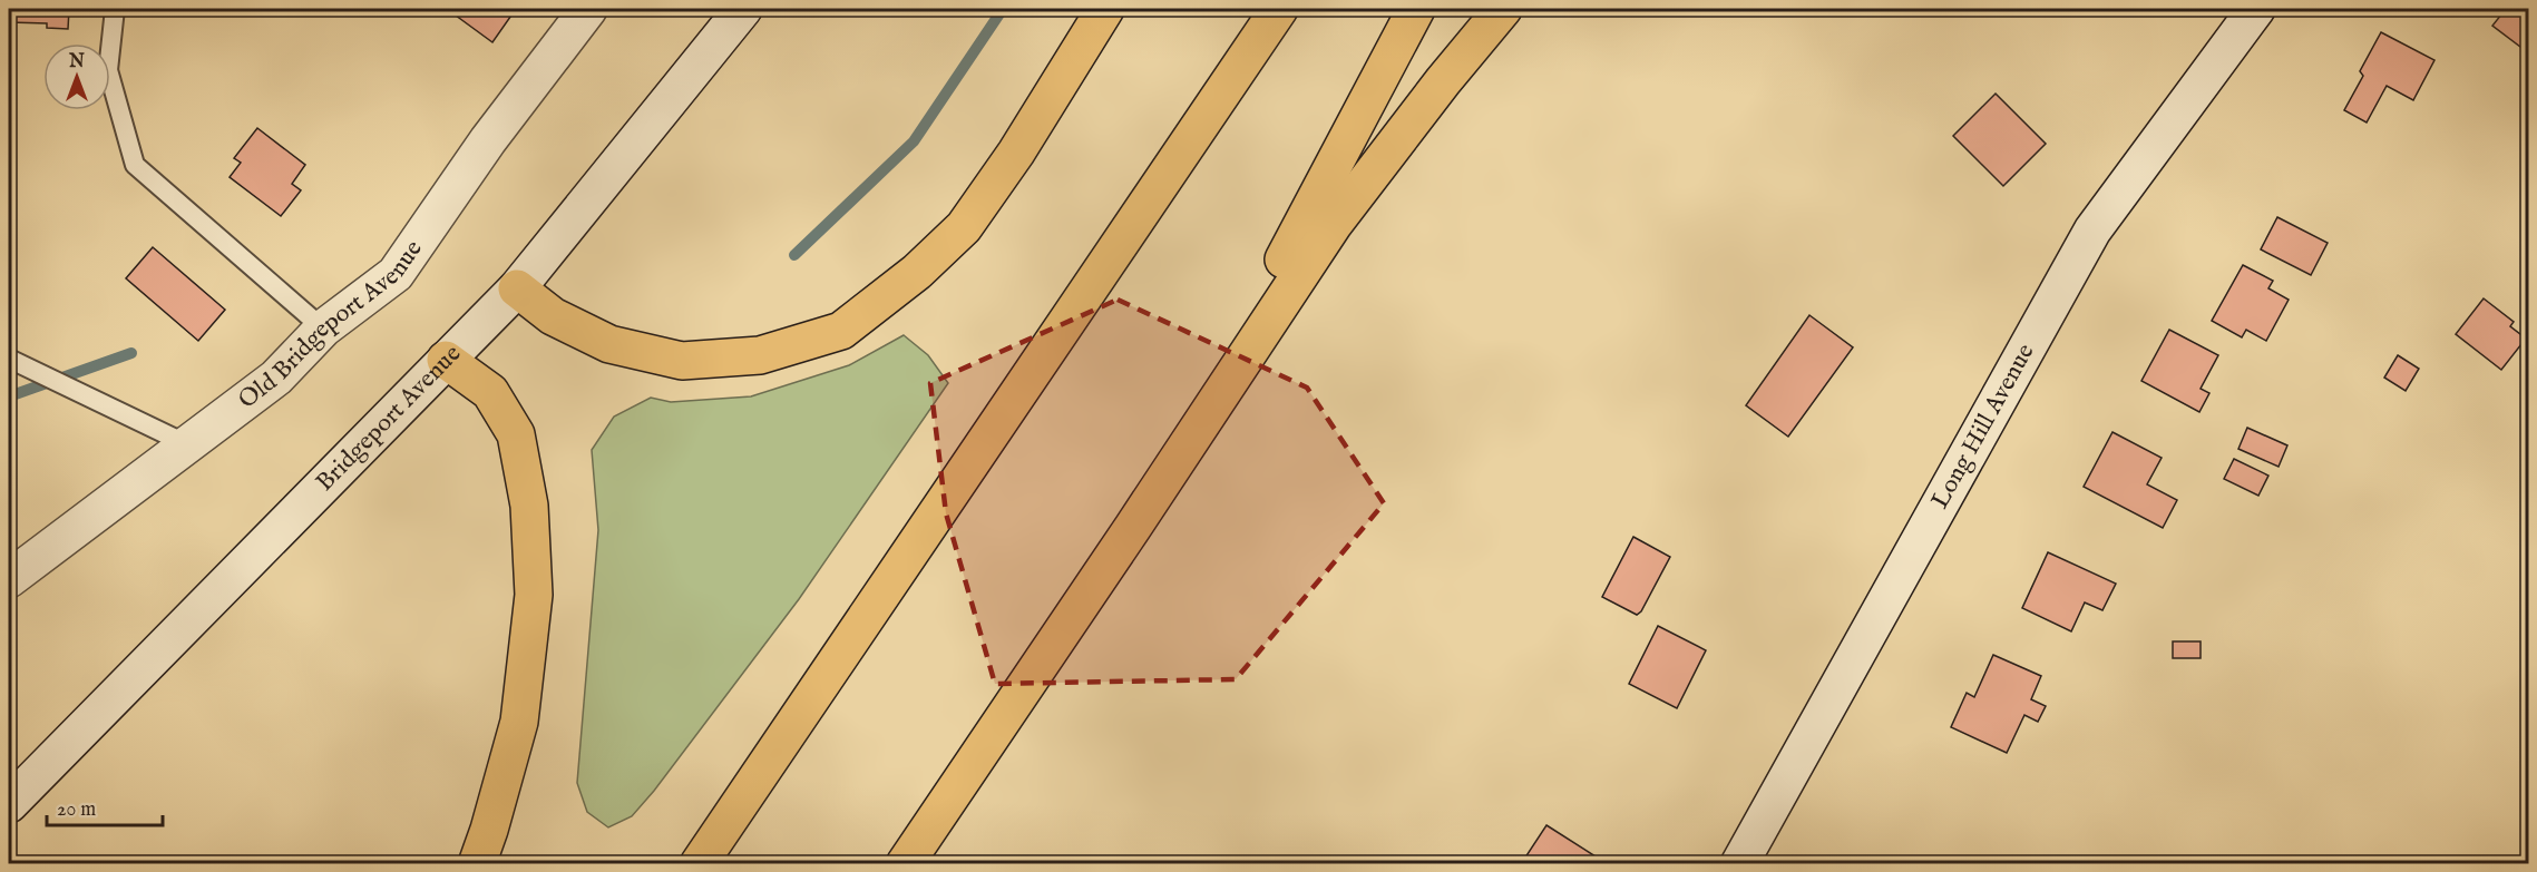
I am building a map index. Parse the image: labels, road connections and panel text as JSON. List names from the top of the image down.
{
  "streets": {
    "street": ["Old Bridgeport Avenue", "Bridgeport Avenue", "Long Hill Avenue"]
  },
  "scale_bar": "20 m",
  "north": "top"
}
